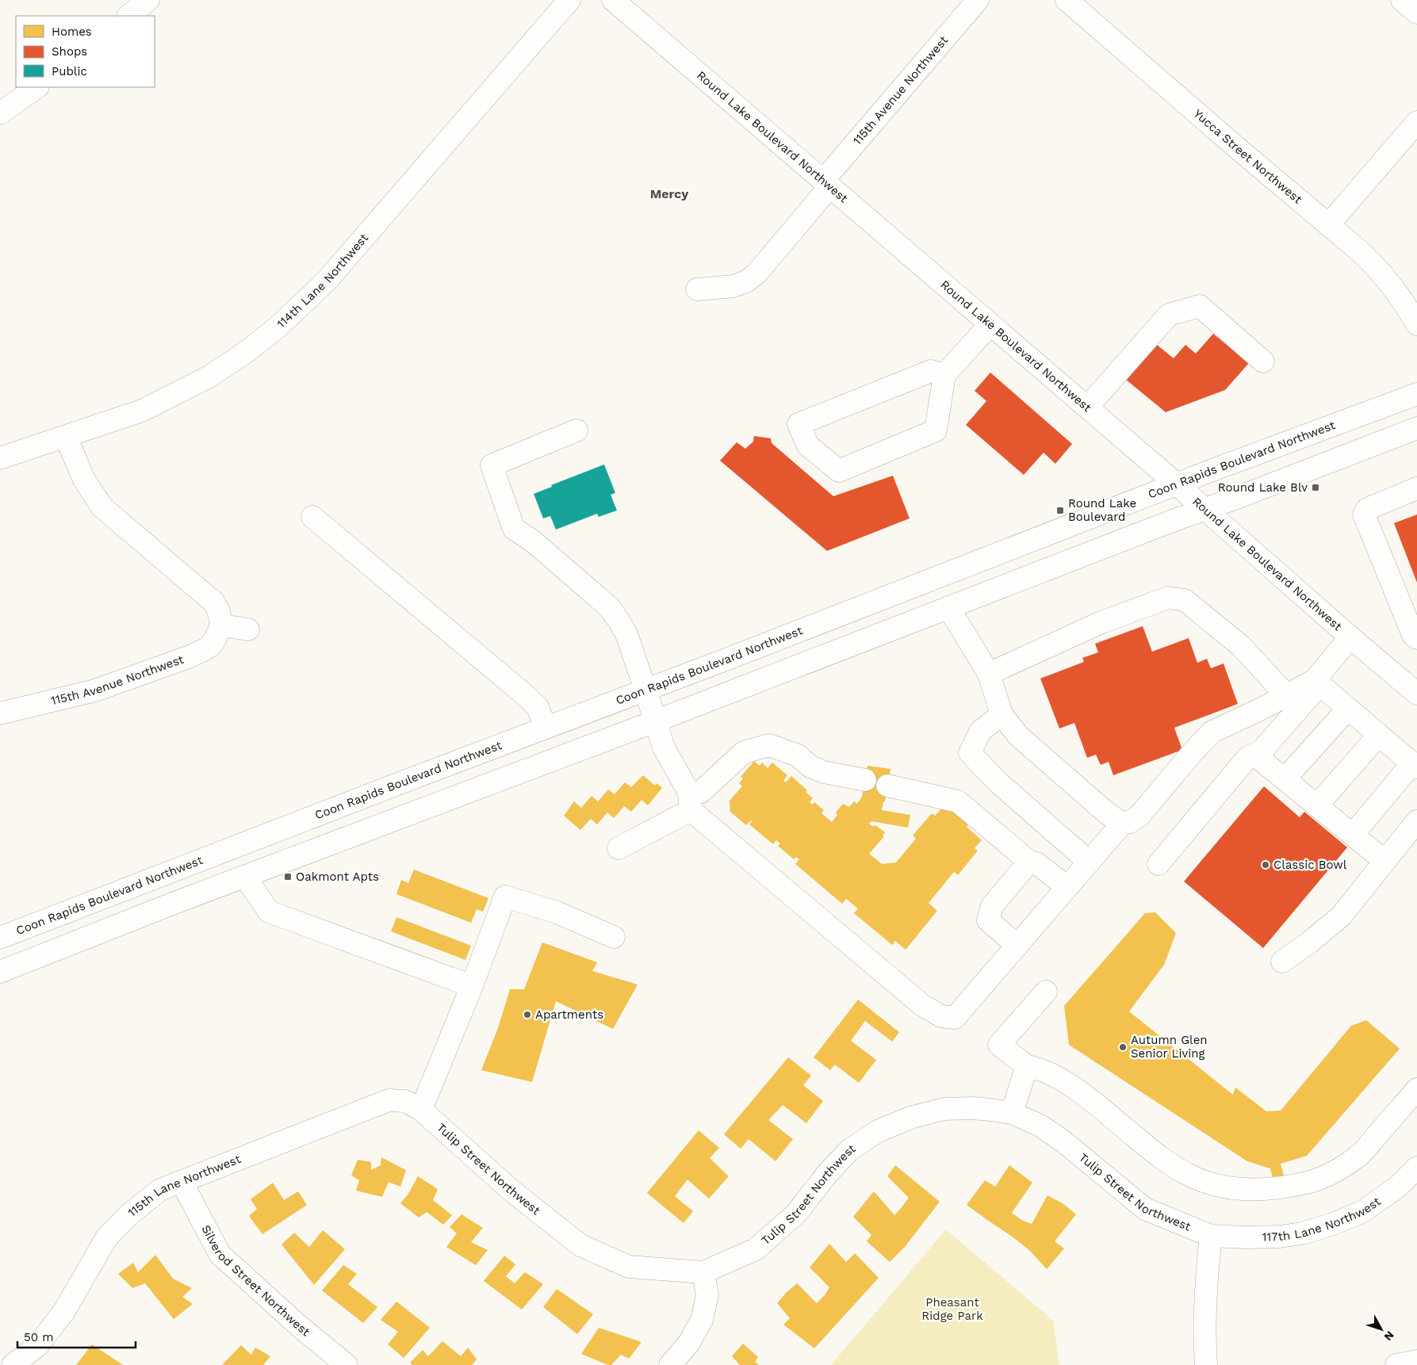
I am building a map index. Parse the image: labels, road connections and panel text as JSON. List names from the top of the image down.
{
  "streets": {
    "street": [
      "115th Avenue Northwest",
      "Round Lake Boulevard Northwest",
      "Yucca Street Northwest",
      "114th Lane Northwest",
      "Coon Rapids Boulevard Northwest",
      "Tulip Street Northwest",
      "115th Lane Northwest",
      "117th Lane Northwest",
      "Silverod Street Northwest"
    ]
  },
  "crossings": [
    ["115th Avenue Northwest", "Round Lake Boulevard Northwest"],
    ["Round Lake Boulevard Northwest", "Coon Rapids Boulevard Northwest"],
    ["Tulip Street Northwest", "115th Lane Northwest"],
    ["Tulip Street Northwest", "117th Lane Northwest"],
    ["115th Lane Northwest", "Silverod Street Northwest"]
  ],
  "districts": ["Mercy"],
  "parks": ["Pheasant Ridge Park"],
  "places": {
    "transit": ["Round Lake Blv", "Round Lake Boulevard", "Oakmont Apts"],
    "other": ["Classic Bowl", "Apartments", "Autumn Glen Senior Living"]
  },
  "legend": ["Homes", "Shops", "Public"],
  "scale_bar": "50 m",
  "north": "bottom right"
}
